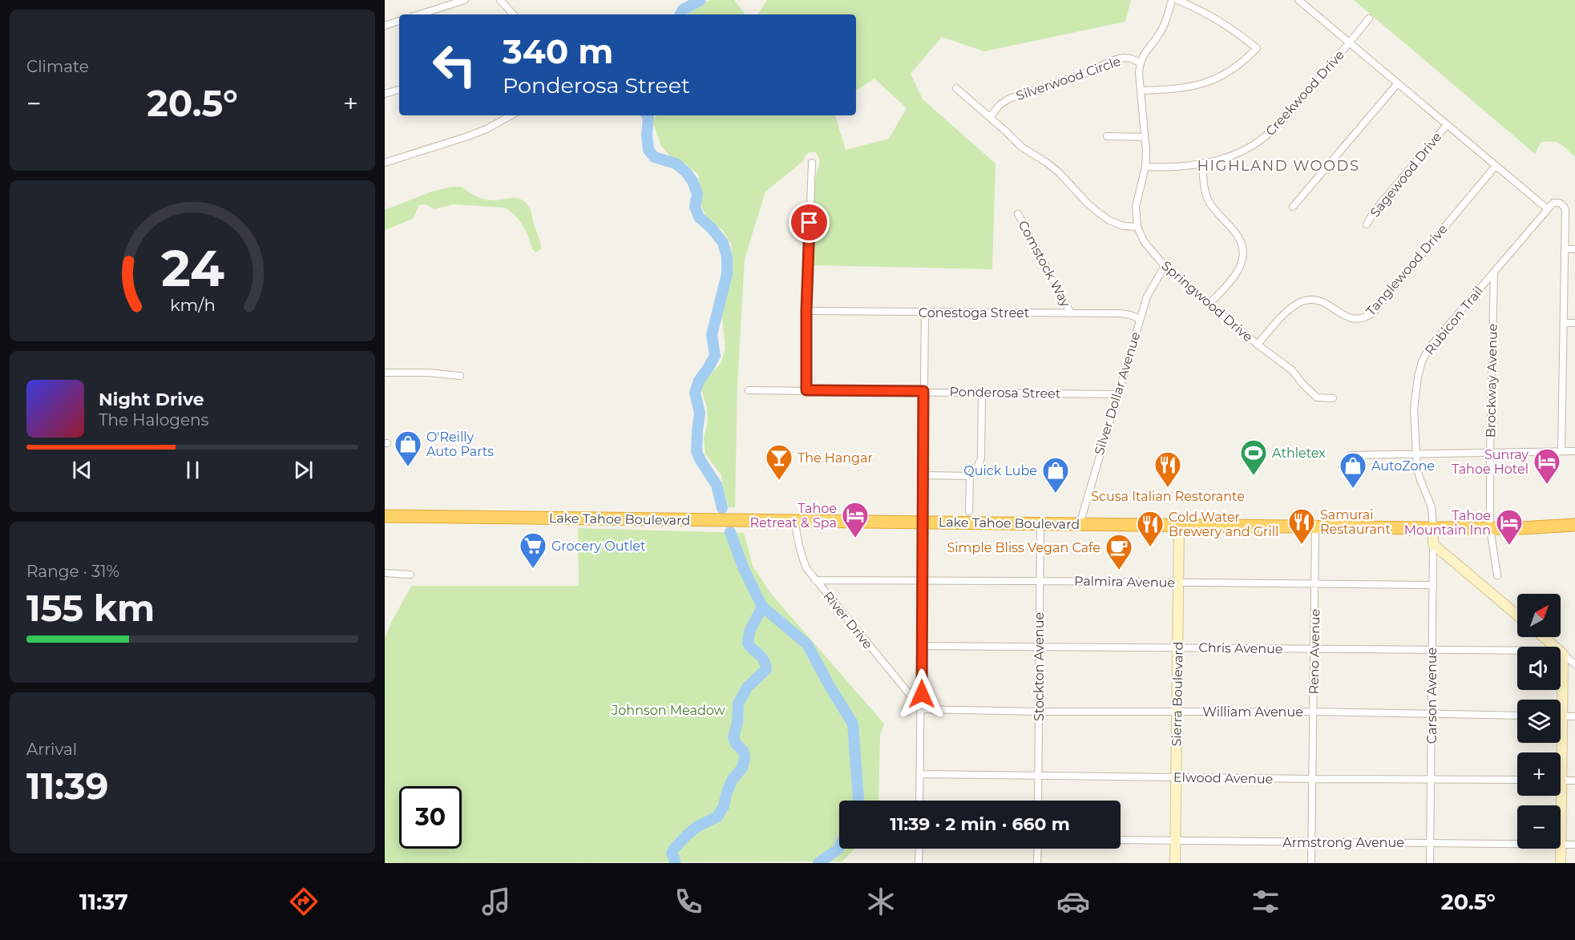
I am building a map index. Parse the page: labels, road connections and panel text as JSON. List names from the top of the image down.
{
  "streets": {
    "highway": ["Lake Tahoe Boulevard"],
    "street": [
      "Silverwood Circle",
      "Creekwood Drive",
      "Sagewood Drive",
      "Comstock Way",
      "Tanglewood Drive",
      "Springwood Drive",
      "Conestoga Street",
      "Rubicon Trail",
      "Brockway Avenue",
      "Ponderosa Street",
      "Silver Dollar Avenue",
      "Palmira Avenue",
      "River Drive",
      "Chris Avenue",
      "Reno Avenue",
      "Stockton Avenue",
      "Sierra Boulevard",
      "Carson Avenue",
      "William Avenue",
      "Elwood Avenue",
      "Armstrong Avenue"
    ]
  },
  "crossings": [
    ["Silverwood Circle", "Springwood Drive"],
    ["Creekwood Drive", "Springwood Drive"],
    ["Comstock Way", "Conestoga Street"],
    ["Tanglewood Drive", "Springwood Drive"],
    ["Springwood Drive", "Silver Dollar Avenue"],
    ["Conestoga Street", "Silver Dollar Avenue"],
    ["Rubicon Trail", "Brockway Avenue"],
    ["Rubicon Trail", "Lake Tahoe Boulevard"],
    ["Rubicon Trail", "Carson Avenue"],
    ["Brockway Avenue", "Lake Tahoe Boulevard"],
    ["Ponderosa Street", "Silver Dollar Avenue"],
    ["Silver Dollar Avenue", "Lake Tahoe Boulevard"],
    ["Lake Tahoe Boulevard", "River Drive"],
    ["Lake Tahoe Boulevard", "Reno Avenue"],
    ["Lake Tahoe Boulevard", "Stockton Avenue"],
    ["Lake Tahoe Boulevard", "Sierra Boulevard"],
    ["Lake Tahoe Boulevard", "Carson Avenue"],
    ["Palmira Avenue", "River Drive"],
    ["Palmira Avenue", "Reno Avenue"],
    ["Palmira Avenue", "Stockton Avenue"],
    ["Palmira Avenue", "Sierra Boulevard"],
    ["Palmira Avenue", "Carson Avenue"],
    ["River Drive", "William Avenue"],
    ["Chris Avenue", "Reno Avenue"],
    ["Chris Avenue", "Stockton Avenue"],
    ["Chris Avenue", "Sierra Boulevard"],
    ["Chris Avenue", "Carson Avenue"],
    ["Reno Avenue", "William Avenue"],
    ["Reno Avenue", "Elwood Avenue"],
    ["Reno Avenue", "Armstrong Avenue"],
    ["Stockton Avenue", "William Avenue"],
    ["Stockton Avenue", "Elwood Avenue"],
    ["Sierra Boulevard", "William Avenue"],
    ["Sierra Boulevard", "Elwood Avenue"],
    ["Sierra Boulevard", "Armstrong Avenue"],
    ["Carson Avenue", "William Avenue"],
    ["Carson Avenue", "Elwood Avenue"],
    ["Carson Avenue", "Armstrong Avenue"]
  ],
  "districts": ["HIGHLAND WOODS"],
  "parks": ["Johnson Meadow"],
  "places": {
    "shop": ["O'Reilly Auto Parts", "AutoZone", "Quick Lube"],
    "sports": ["Athletex"],
    "bar": ["The Hangar"],
    "hotel": ["Sunray Tahoe Hotel", "Tahoe Retreat & Spa", "Tahoe Mountain Inn"],
    "restaurant": ["Scusa Italian Restorante", "Samurai Restaurant", "Cold Water Brewery and Grill"],
    "supermarket": ["Grocery Outlet"],
    "cafe": ["Simple Bliss Vegan Cafe"]
  },
  "north": "top right",
  "page": {
    "tile": [
      "Climate",
      ["Range · 31%", "155 km"],
      ["Arrival", "11:39"]
    ],
    "turn": ["340 m", "Ponderosa Street"],
    "heat": ["−", "20.5°", "+"],
    "song": ["Night Drive", "The Halogens"],
    "map_buttons": ["+", "−"],
    "limit": "30",
    "trip": "11:39 · 2 min · 660 m",
    "tabs": ["11:37", "20.5°"],
    "gauge": ["24", "km/h"]
  }
}
